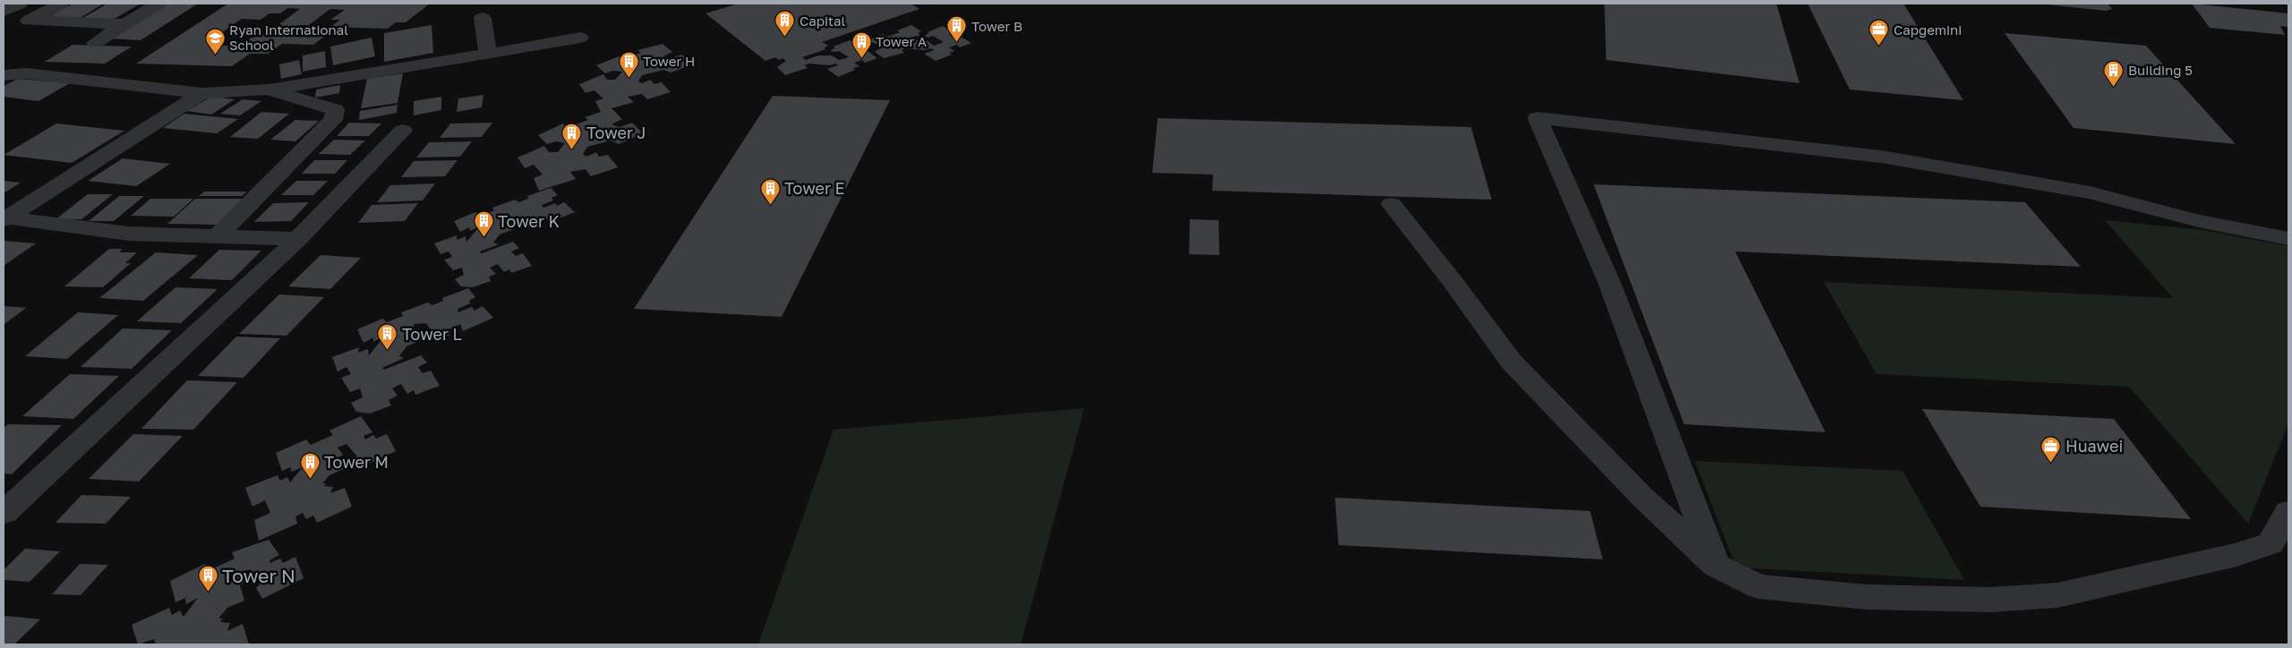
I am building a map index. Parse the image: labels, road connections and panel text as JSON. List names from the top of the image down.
{
  "places": {
    "building": [
      "Capital",
      "Tower B",
      "Tower A",
      "Tower H",
      "Building 5",
      "Tower J",
      "Tower E",
      "Tower K",
      "Tower L",
      "Tower M",
      "Tower N"
    ],
    "office": ["Capgemini", "Huawei"],
    "school or university": ["Ryan International School"]
  }
}
